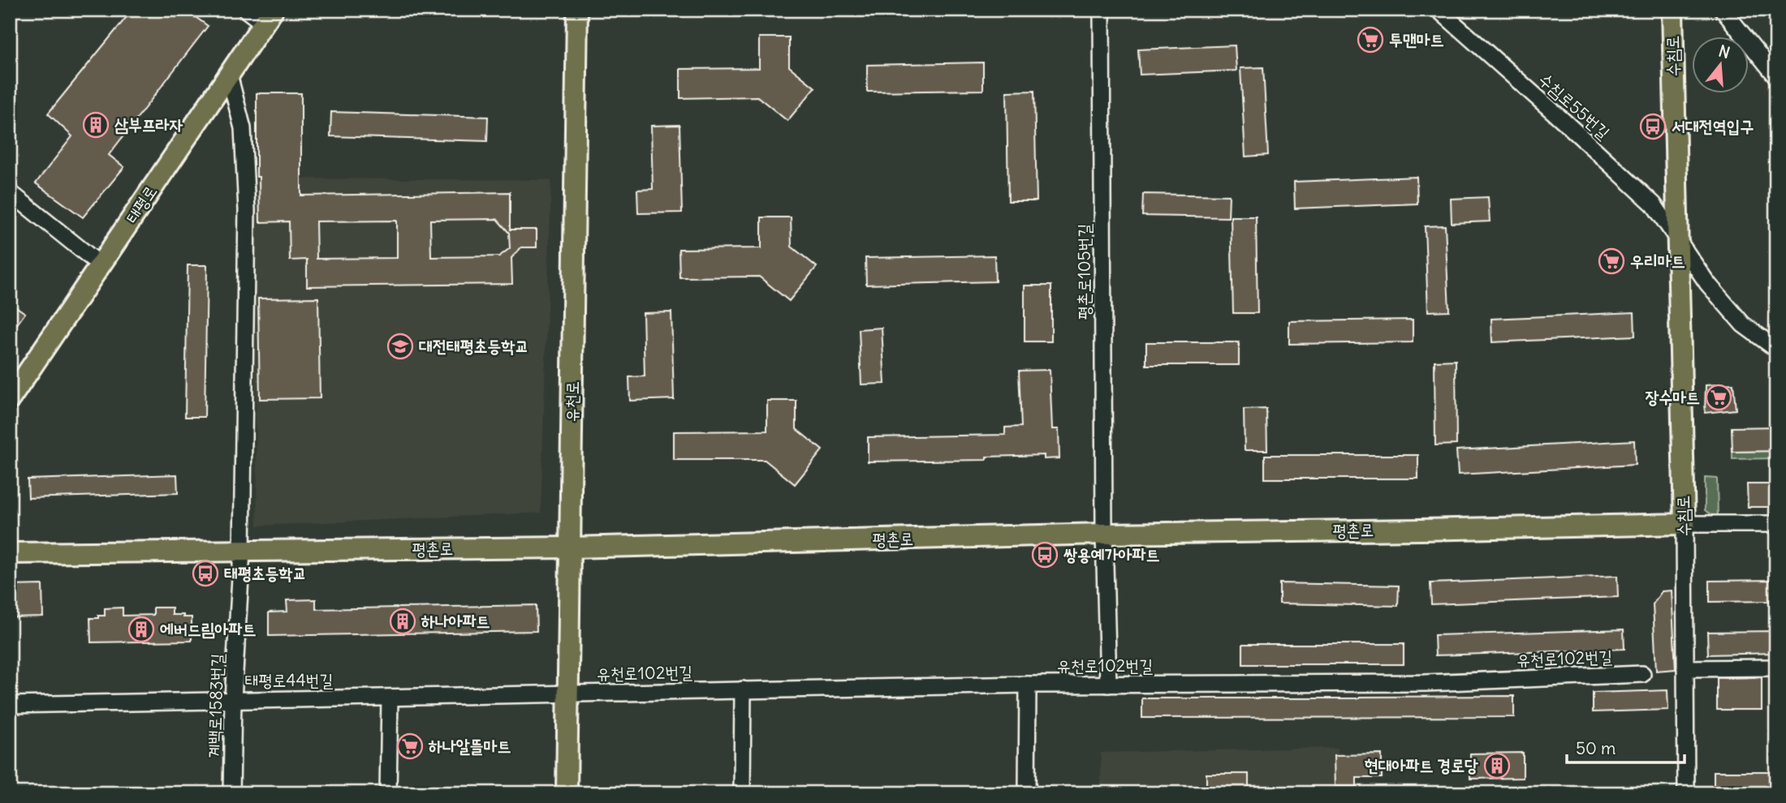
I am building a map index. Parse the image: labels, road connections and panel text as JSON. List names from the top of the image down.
{
  "streets": {
    "main road": [
      "수침로",
      "태평로",
      "유천로",
      "평촌로"
    ],
    "street": [
      "수침로55번길",
      "평촌로105번길",
      "유천로102번길",
      "태평로44번길",
      "계백로1583번길"
    ]
  },
  "crossings": [
    ["수침로", "수침로55번길"],
    ["수침로", "평촌로"],
    ["태평로", "계백로1583번길"],
    ["평촌로105번길", "평촌로"],
    ["평촌로105번길", "유천로102번길"],
    ["유천로", "평촌로"],
    ["유천로", "유천로102번길"],
    ["유천로", "태평로44번길"],
    ["평촌로", "계백로1583번길"],
    ["유천로102번길", "태평로44번길"],
    ["태평로44번길", "계백로1583번길"]
  ],
  "places": {
    "supermarket": [
      "투맨마트",
      "우리마트",
      "장수마트",
      "하나알뜰마트"
    ],
    "building": [
      "삼부프라자",
      "하나아파트",
      "에버드림아파트",
      "현대아파트 경로당"
    ],
    "bus stop": ["서대전역입구", "쌍용예가아파트", "태평초등학교"],
    "school or university": ["대전태평초등학교"]
  },
  "scale_bar": "50 m",
  "north": "top"
}
